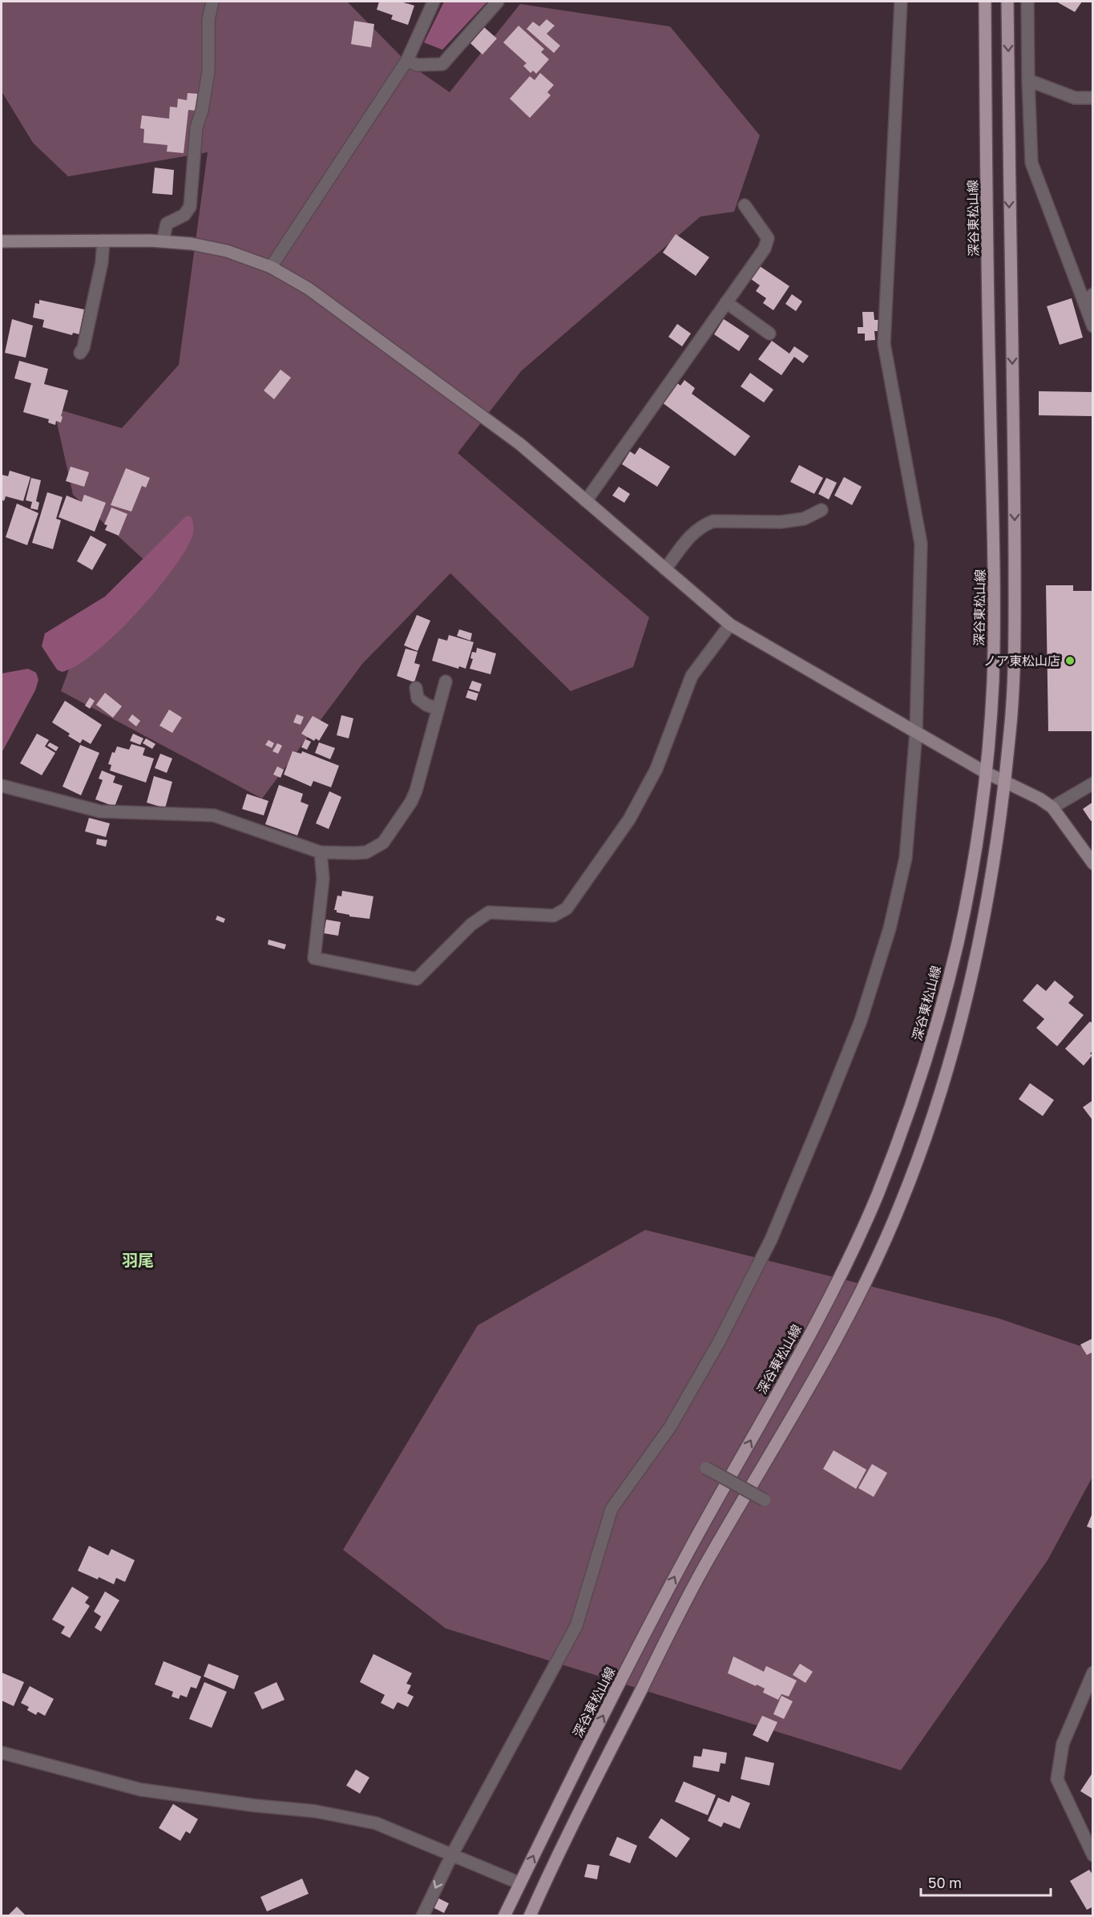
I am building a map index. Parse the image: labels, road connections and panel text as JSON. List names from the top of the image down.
{
  "streets": {
    "main road": ["深谷東松山線"]
  },
  "districts": ["羽尾"],
  "places": ["ノア東松山店"],
  "scale_bar": "50 m"
}
